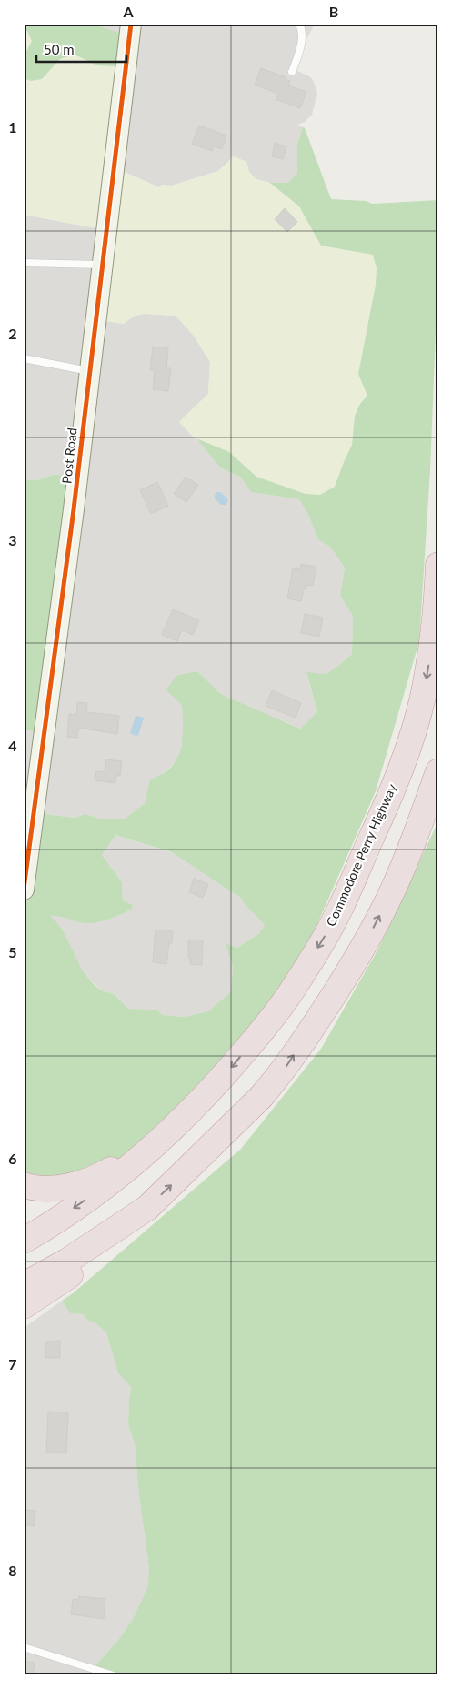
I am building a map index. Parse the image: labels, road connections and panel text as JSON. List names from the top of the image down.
{
  "streets": {
    "highway": ["Commodore Perry Highway"],
    "street": ["Post Road"]
  },
  "scale_bar": "50 m",
  "grid": {
    "columns": ["A", "B"],
    "rows": [
      "1",
      "2",
      "3",
      "4",
      "5",
      "6",
      "7",
      "8"
    ]
  }
}
